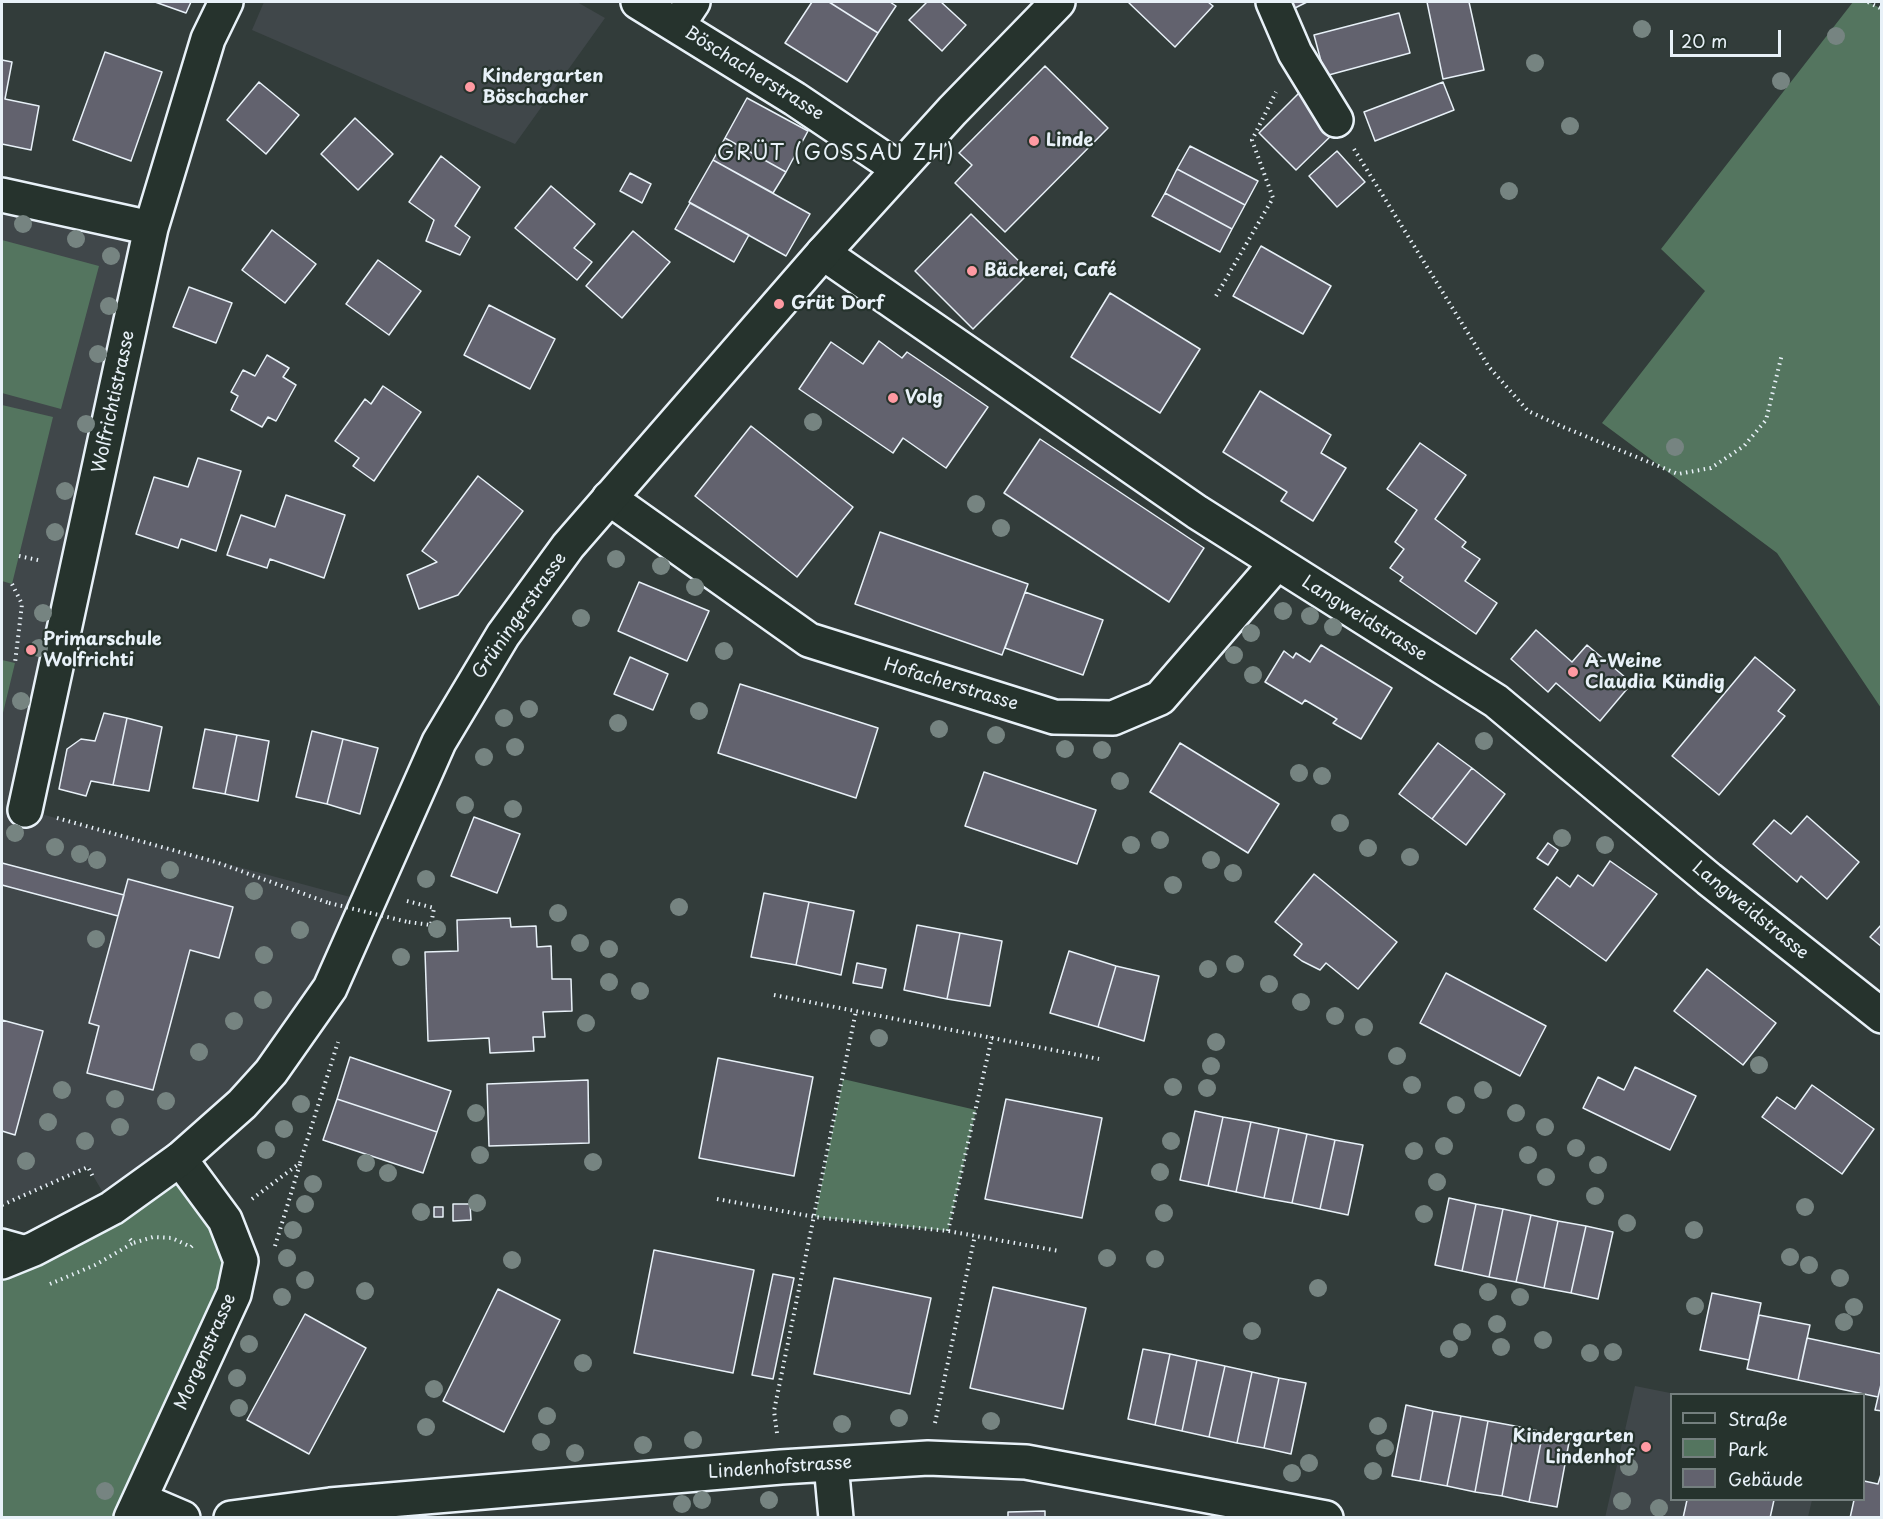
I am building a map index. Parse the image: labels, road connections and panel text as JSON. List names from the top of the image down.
{
  "streets": {
    "street": [
      "Böschacherstrasse",
      "Wolfrichtistrasse",
      "Grüningerstrasse",
      "Langweidstrasse",
      "Hofacherstrasse",
      "Morgenstrasse",
      "Lindenhofstrasse"
    ]
  },
  "crossings": [
    ["Böschacherstrasse", "Grüningerstrasse"],
    ["Grüningerstrasse", "Langweidstrasse"],
    ["Grüningerstrasse", "Hofacherstrasse"],
    ["Langweidstrasse", "Hofacherstrasse"]
  ],
  "districts": ["GRÜT (GOSSAU ZH)"],
  "places": [
    "Kindergarten Böschacher",
    "Linde",
    "Bäckerei, Café",
    "Grüt Dorf",
    "Volg",
    "Primarschule Wolfrichti",
    "A-Weine Claudia Kündig",
    "Kindergarten Lindenhof"
  ],
  "legend": ["Straße", "Park", "Gebäude"],
  "scale_bar": "20 m"
}
